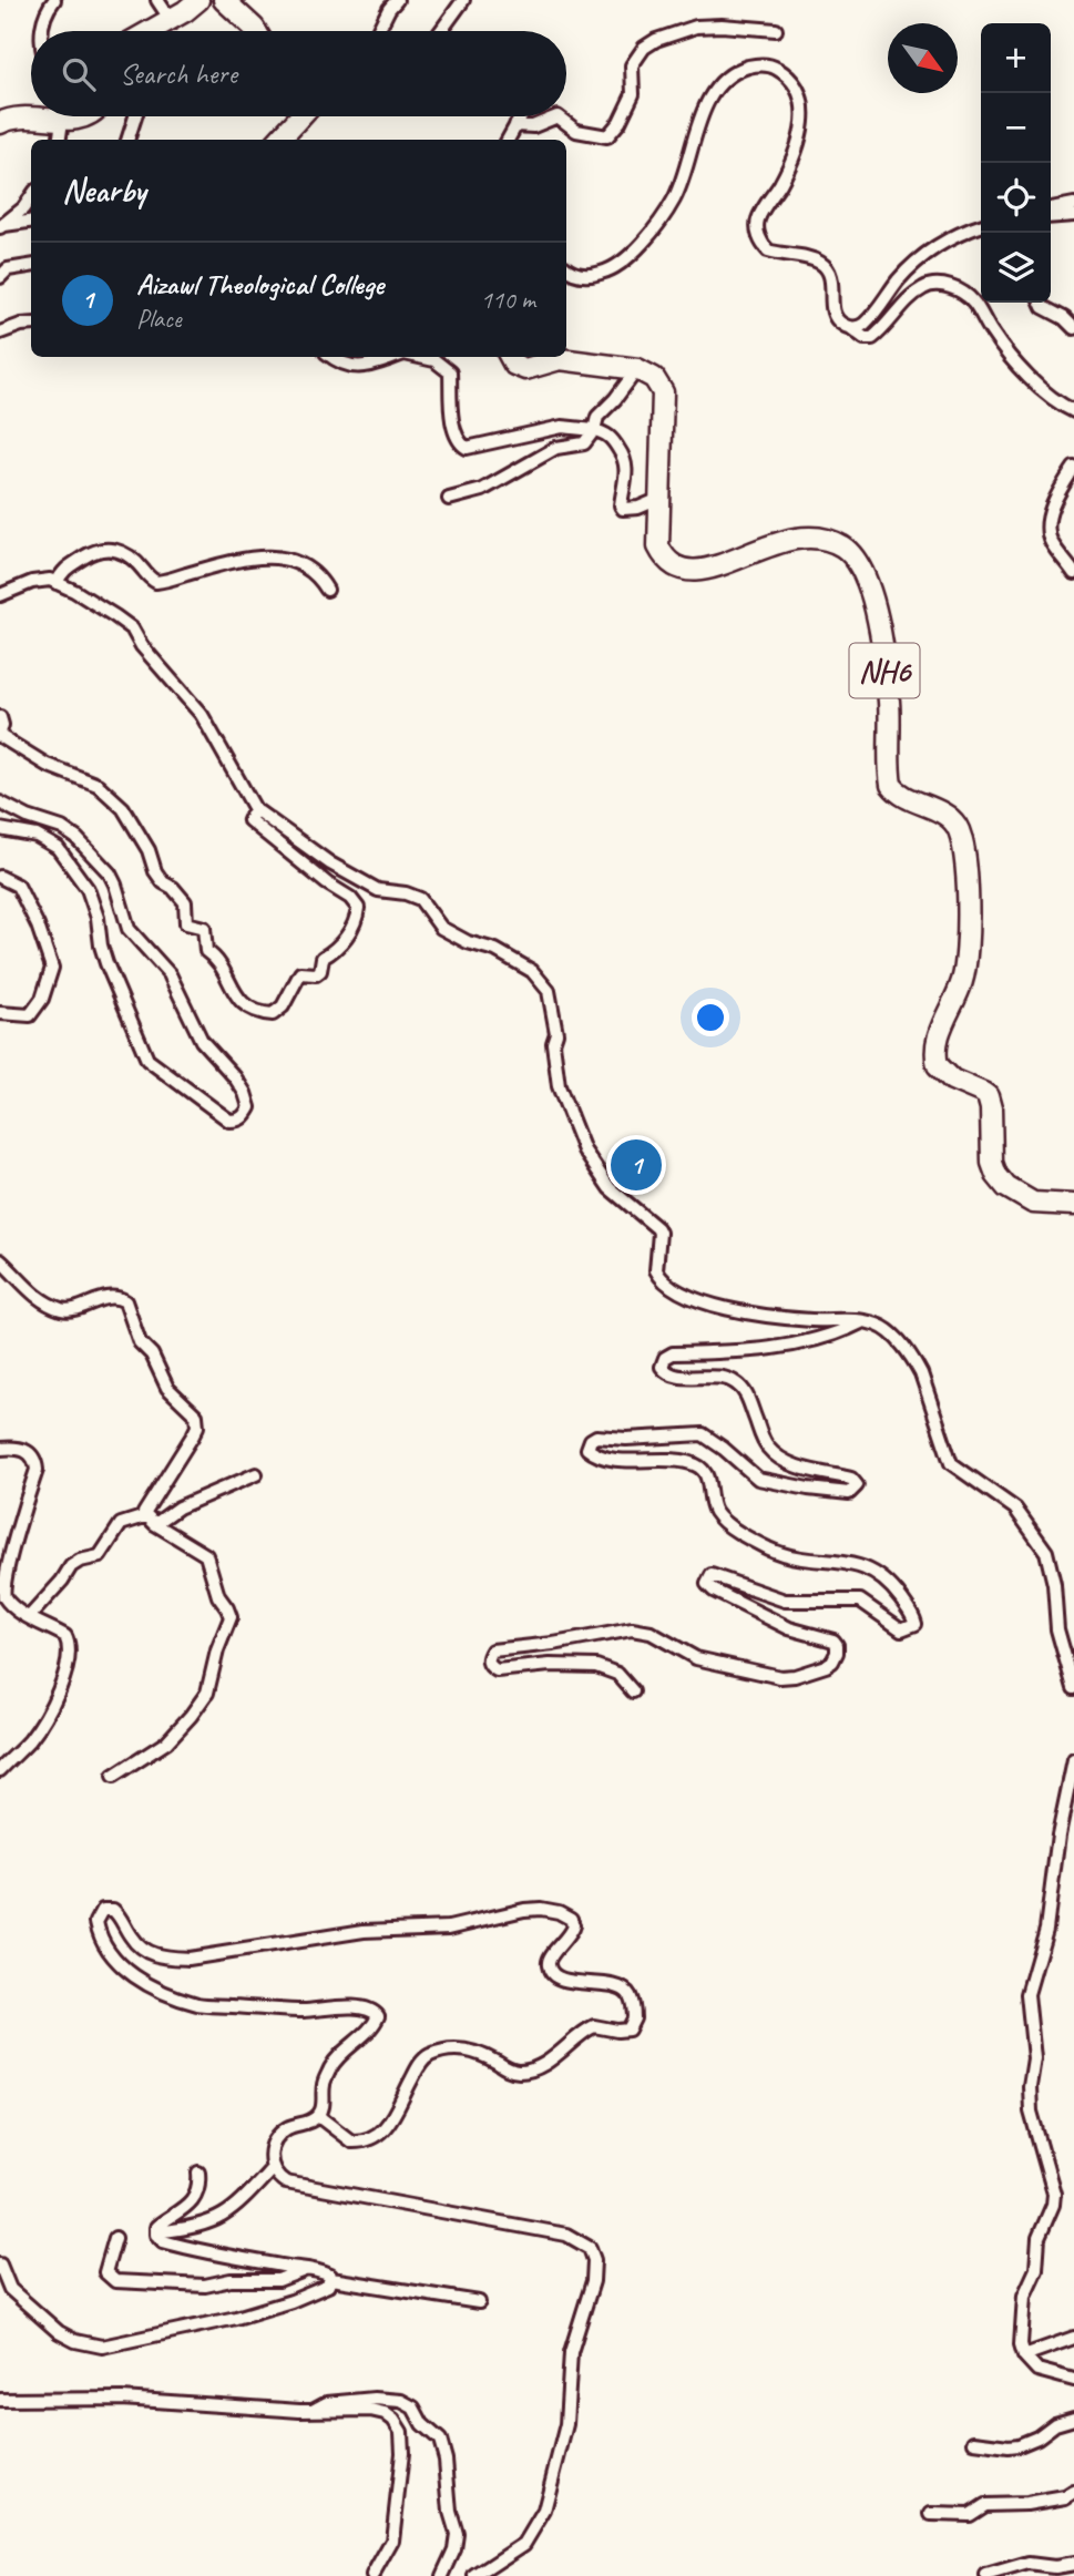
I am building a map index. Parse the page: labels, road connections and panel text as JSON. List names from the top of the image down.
{
  "streets": {
    "highway": ["NH6"]
  },
  "north": "bottom right",
  "page": {
    "map_buttons": ["+", "−"],
    "search": "Search here",
    "heading": "Nearby",
    "list": [
      {
        "mark": "1",
        "name": "Aizawl Theological College",
        "note": "Place",
        "value": "110 m"
      }
    ],
    "pins": "1"
  }
}
